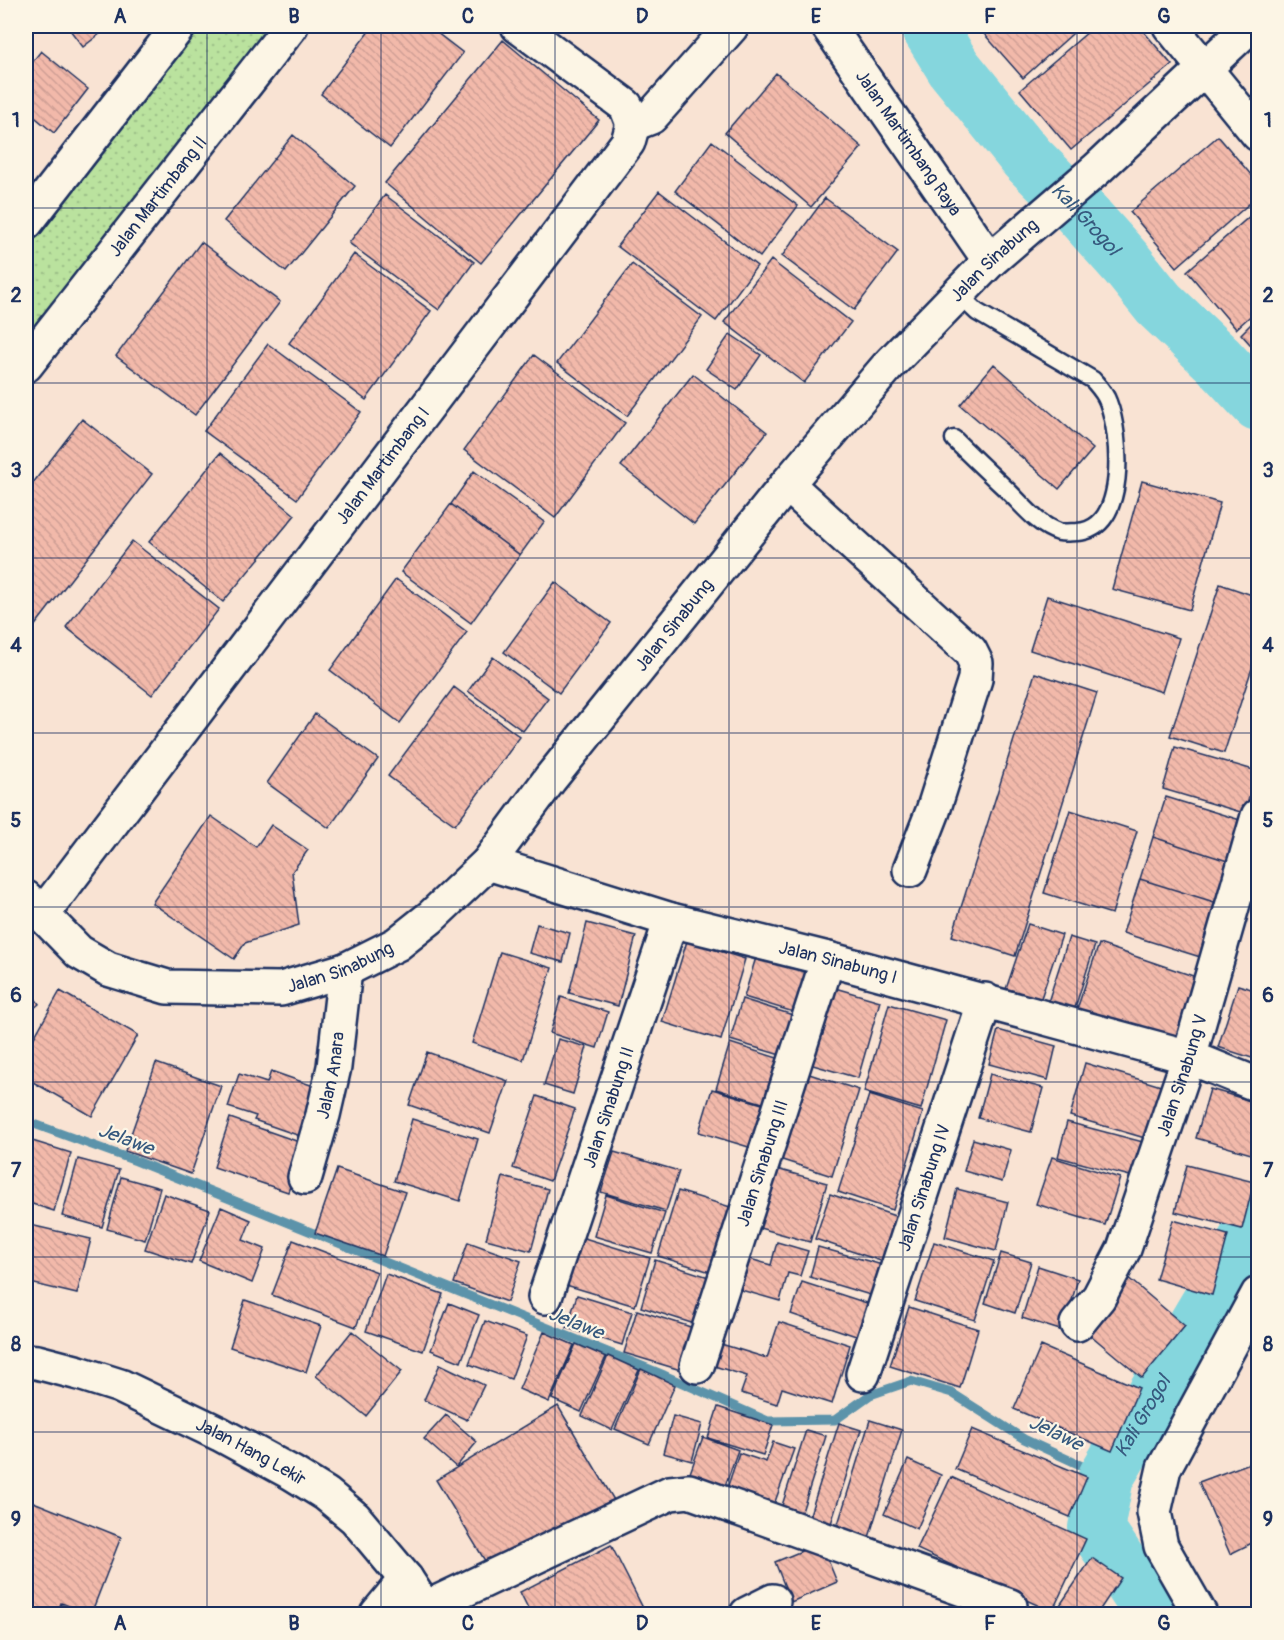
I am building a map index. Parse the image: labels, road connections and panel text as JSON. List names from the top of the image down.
{
  "streets": {
    "street": [
      "Jalan Martimbang Raya",
      "Jalan Martimbang II",
      "Jalan Sinabung",
      "Jalan Martimbang I",
      "Jalan Sinabung I",
      "Jalan Anara",
      "Jalan Sinabung V",
      "Jalan Sinabung II",
      "Jalan Sinabung III",
      "Jalan Sinabung IV",
      "Jalan Hang Lekir"
    ]
  },
  "crossings": [
    ["Jalan Martimbang Raya", "Jalan Sinabung"],
    ["Jalan Sinabung", "Jalan Martimbang I"],
    ["Jalan Sinabung", "Jalan Sinabung I"],
    ["Jalan Sinabung", "Jalan Anara"],
    ["Jalan Sinabung I", "Jalan Sinabung V"],
    ["Jalan Sinabung I", "Jalan Sinabung II"],
    ["Jalan Sinabung I", "Jalan Sinabung III"],
    ["Jalan Sinabung I", "Jalan Sinabung IV"]
  ],
  "water": ["Kali Grogol", "Jelawe"],
  "grid": {
    "columns": [
      "A",
      "B",
      "C",
      "D",
      "E",
      "F",
      "G"
    ],
    "rows": [
      "1",
      "2",
      "3",
      "4",
      "5",
      "6",
      "7",
      "8",
      "9"
    ]
  }
}
